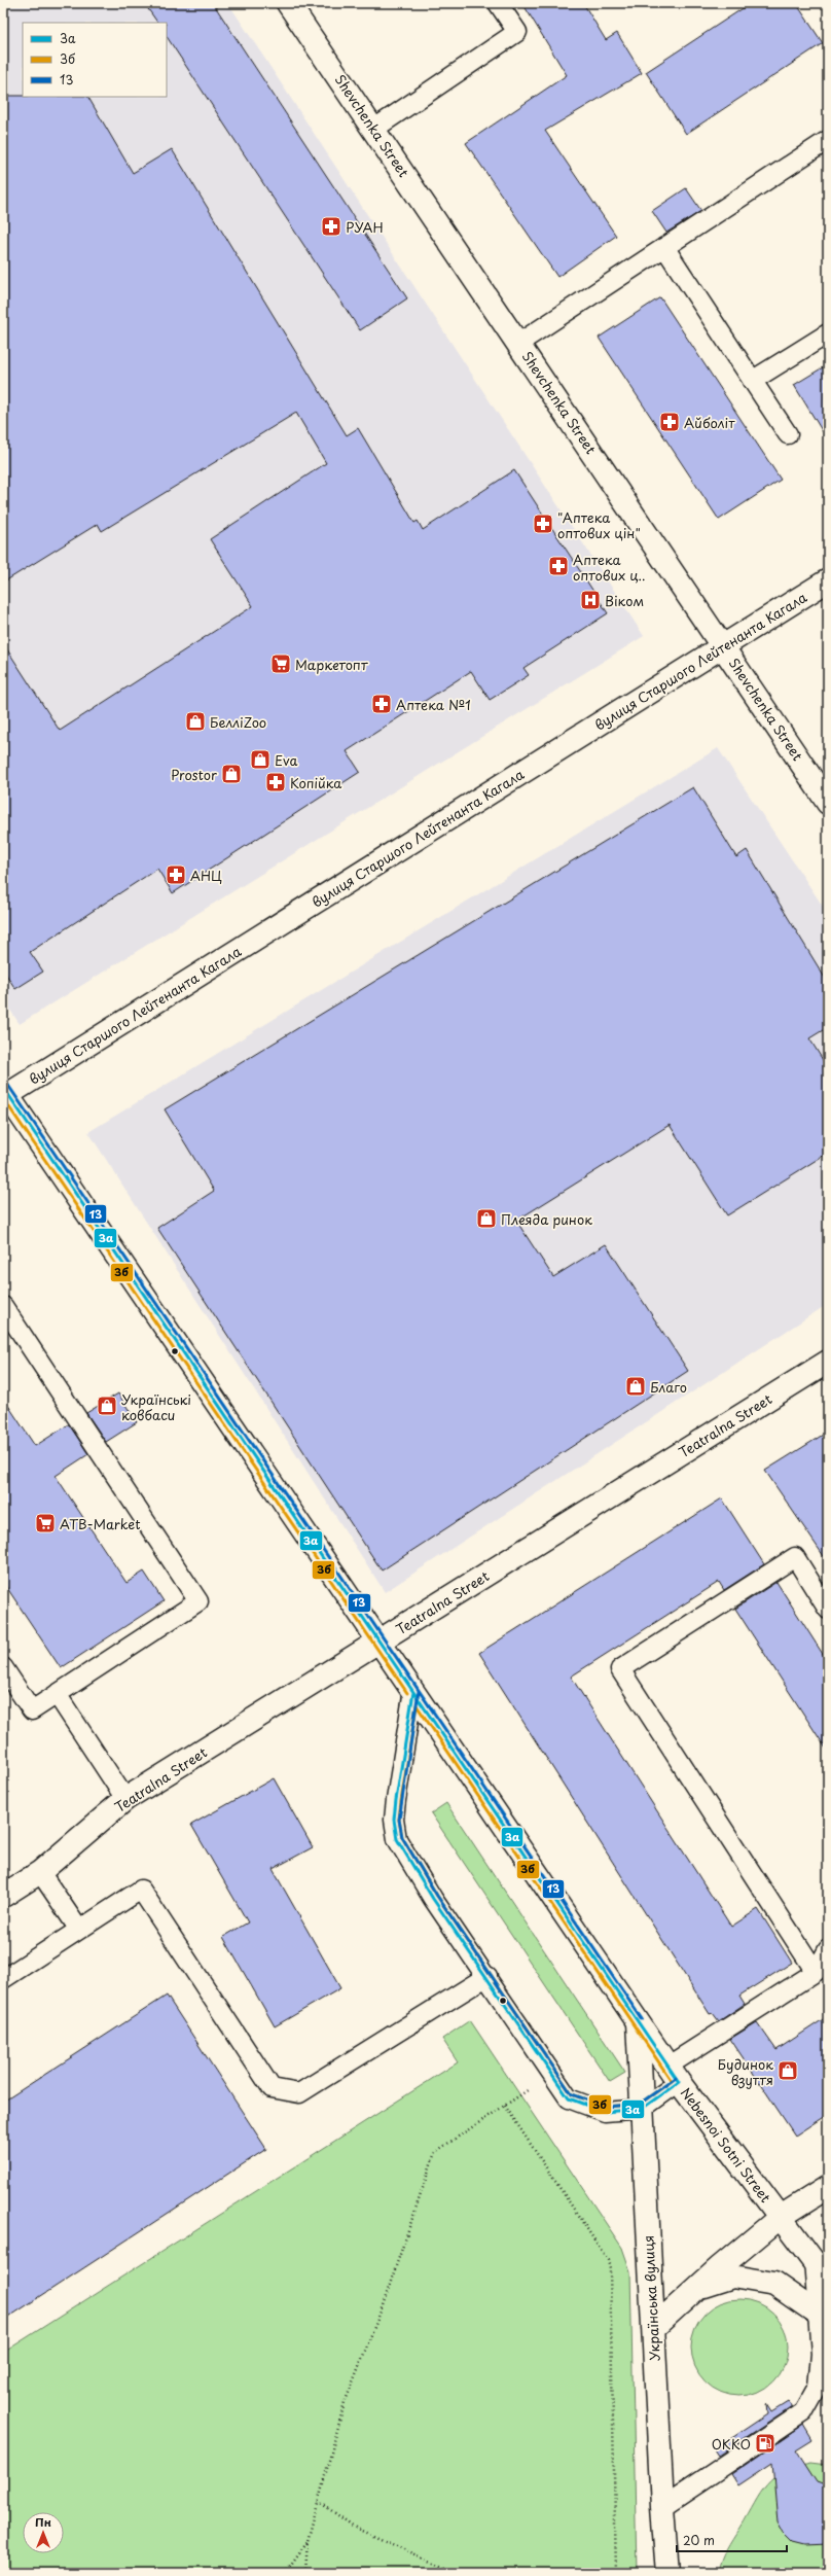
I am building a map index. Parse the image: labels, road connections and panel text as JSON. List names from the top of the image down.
{
  "streets": {
    "main road": [
      "Shevchenka Street",
      "вулиця Старшого Лейтенанта Кагала",
      "Teatralna Street",
      "Nebesnoi Sotni Street",
      "Українська вулиця"
    ]
  },
  "crossings": [
    ["Shevchenka Street", "вулиця Старшого Лейтенанта Кагала"],
    ["вулиця Старшого Лейтенанта Кагала", "Nebesnoi Sotni Street"],
    ["Teatralna Street", "Nebesnoi Sotni Street"],
    ["Nebesnoi Sotni Street", "Українська вулиця"]
  ],
  "places": {
    "pharmacy": [
      "РУАН",
      "Айболіт",
      "\"Аптека оптових цін\"",
      "Аптека оптових ц‥",
      "Аптека №1",
      "Копійка",
      "АНЦ"
    ],
    "hospital": ["Віком"],
    "supermarket": ["Маркетопт", "ATB-Market"],
    "shop": [
      "БелліZoo",
      "Eva",
      "Prostor",
      "Плеяда ринок",
      "Благо",
      "Українські ковбаси",
      "Будинок взуття"
    ],
    "fuel station": ["OKKO"]
  },
  "lines": ["transit line 13", "transit line 3а", "transit line 3б"],
  "legend": ["3а", "3б", "13"],
  "scale_bar": "20 m",
  "north": "top"
}
